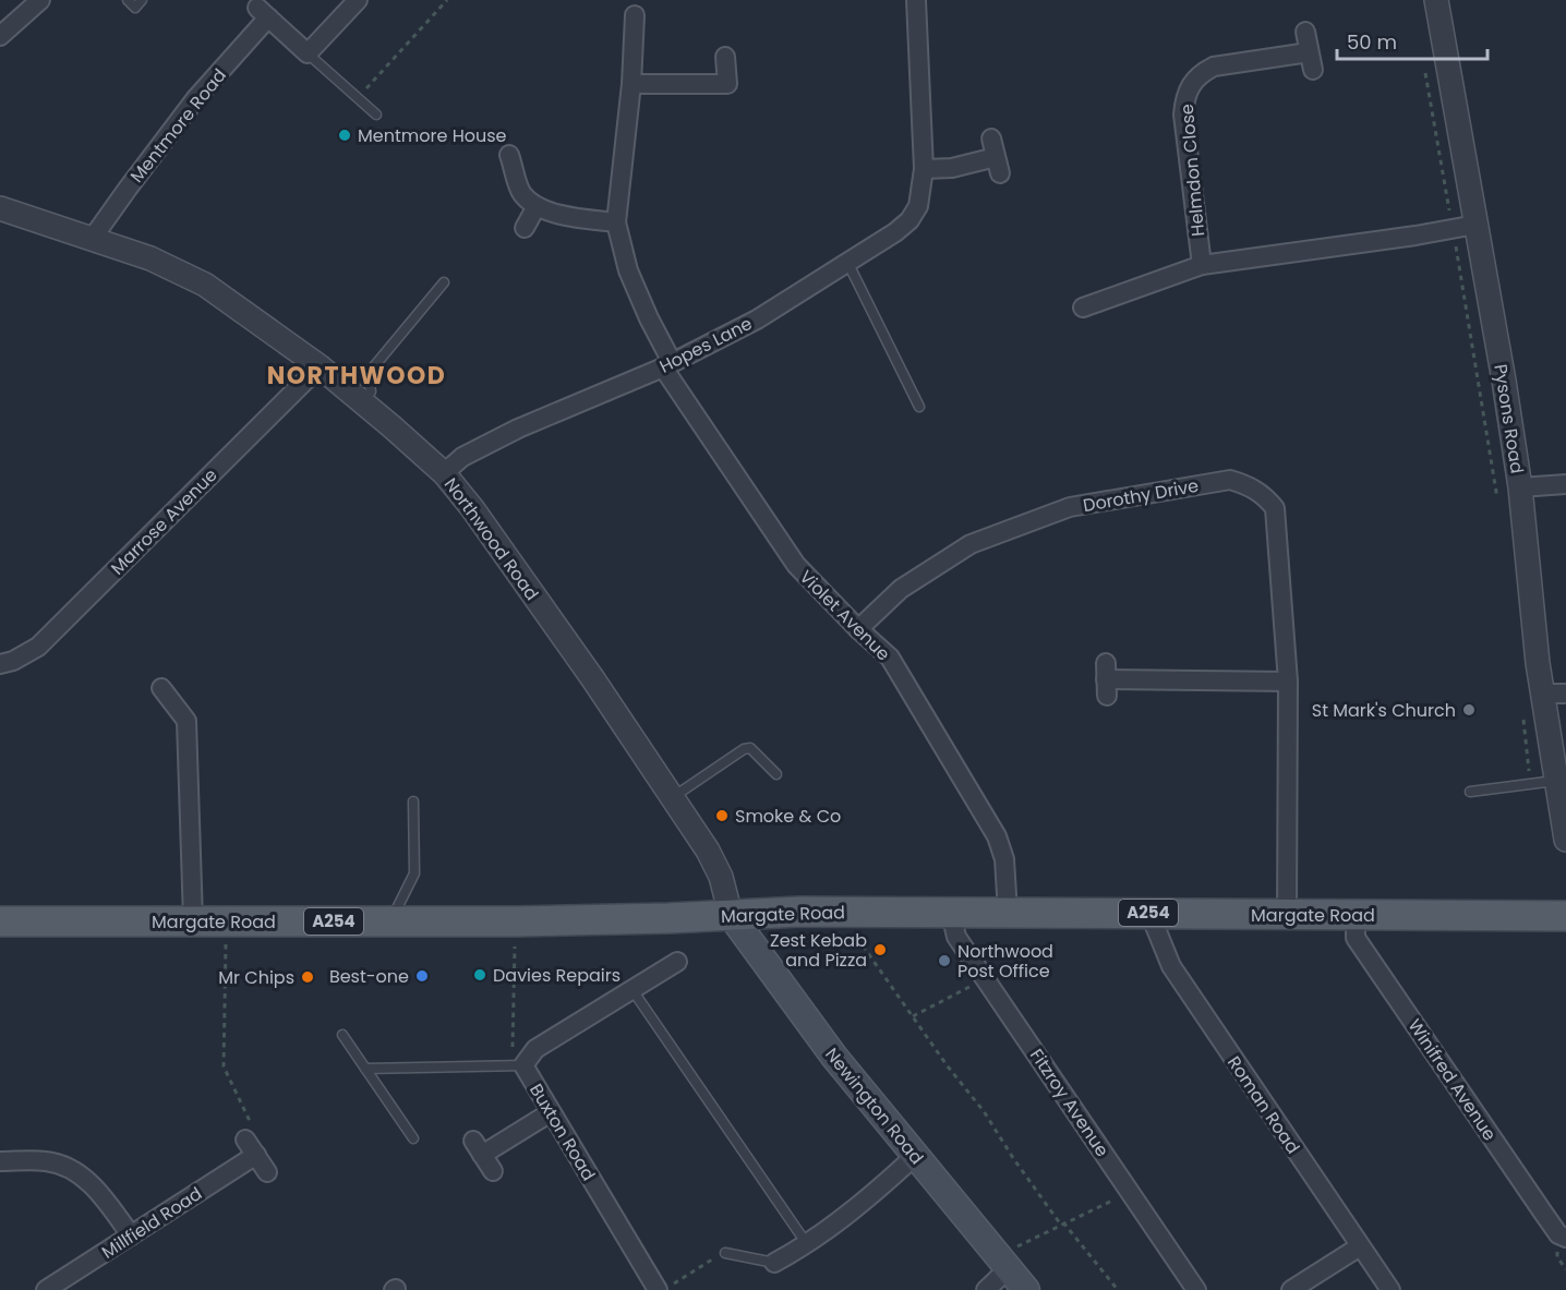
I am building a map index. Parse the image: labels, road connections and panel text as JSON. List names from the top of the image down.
{
  "streets": {
    "main road": ["A254", "Margate Road", "Newington Road"],
    "street": [
      "Mentmore Road",
      "Helmdon Close",
      "Hopes Lane",
      "Pysons Road",
      "Dorothy Drive",
      "Marrose Avenue",
      "Northwood Road",
      "Violet Avenue",
      "Winifred Avenue",
      "Fitzroy Avenue",
      "Roman Road",
      "Buxton Road",
      "Millfield Road"
    ]
  },
  "crossings": [
    ["Mentmore Road", "Northwood Road"],
    ["Hopes Lane", "Northwood Road"],
    ["Hopes Lane", "Violet Avenue"],
    ["Dorothy Drive", "Violet Avenue"],
    ["Dorothy Drive", "Margate Road"],
    ["Marrose Avenue", "Northwood Road"],
    ["Northwood Road", "Margate Road"],
    ["Northwood Road", "Newington Road"],
    ["Violet Avenue", "Margate Road"],
    ["Margate Road", "Winifred Avenue"],
    ["Margate Road", "Fitzroy Avenue"],
    ["Margate Road", "Roman Road"],
    ["Margate Road", "Newington Road"]
  ],
  "districts": ["NORTHWOOD"],
  "places": [
    "Mentmore House",
    "St Mark's Church",
    "Smoke & Co",
    "Zest Kebab and Pizza",
    "Northwood Post Office",
    "Davies Repairs",
    "Best-one",
    "Mr Chips"
  ],
  "scale_bar": "50 m"
}
